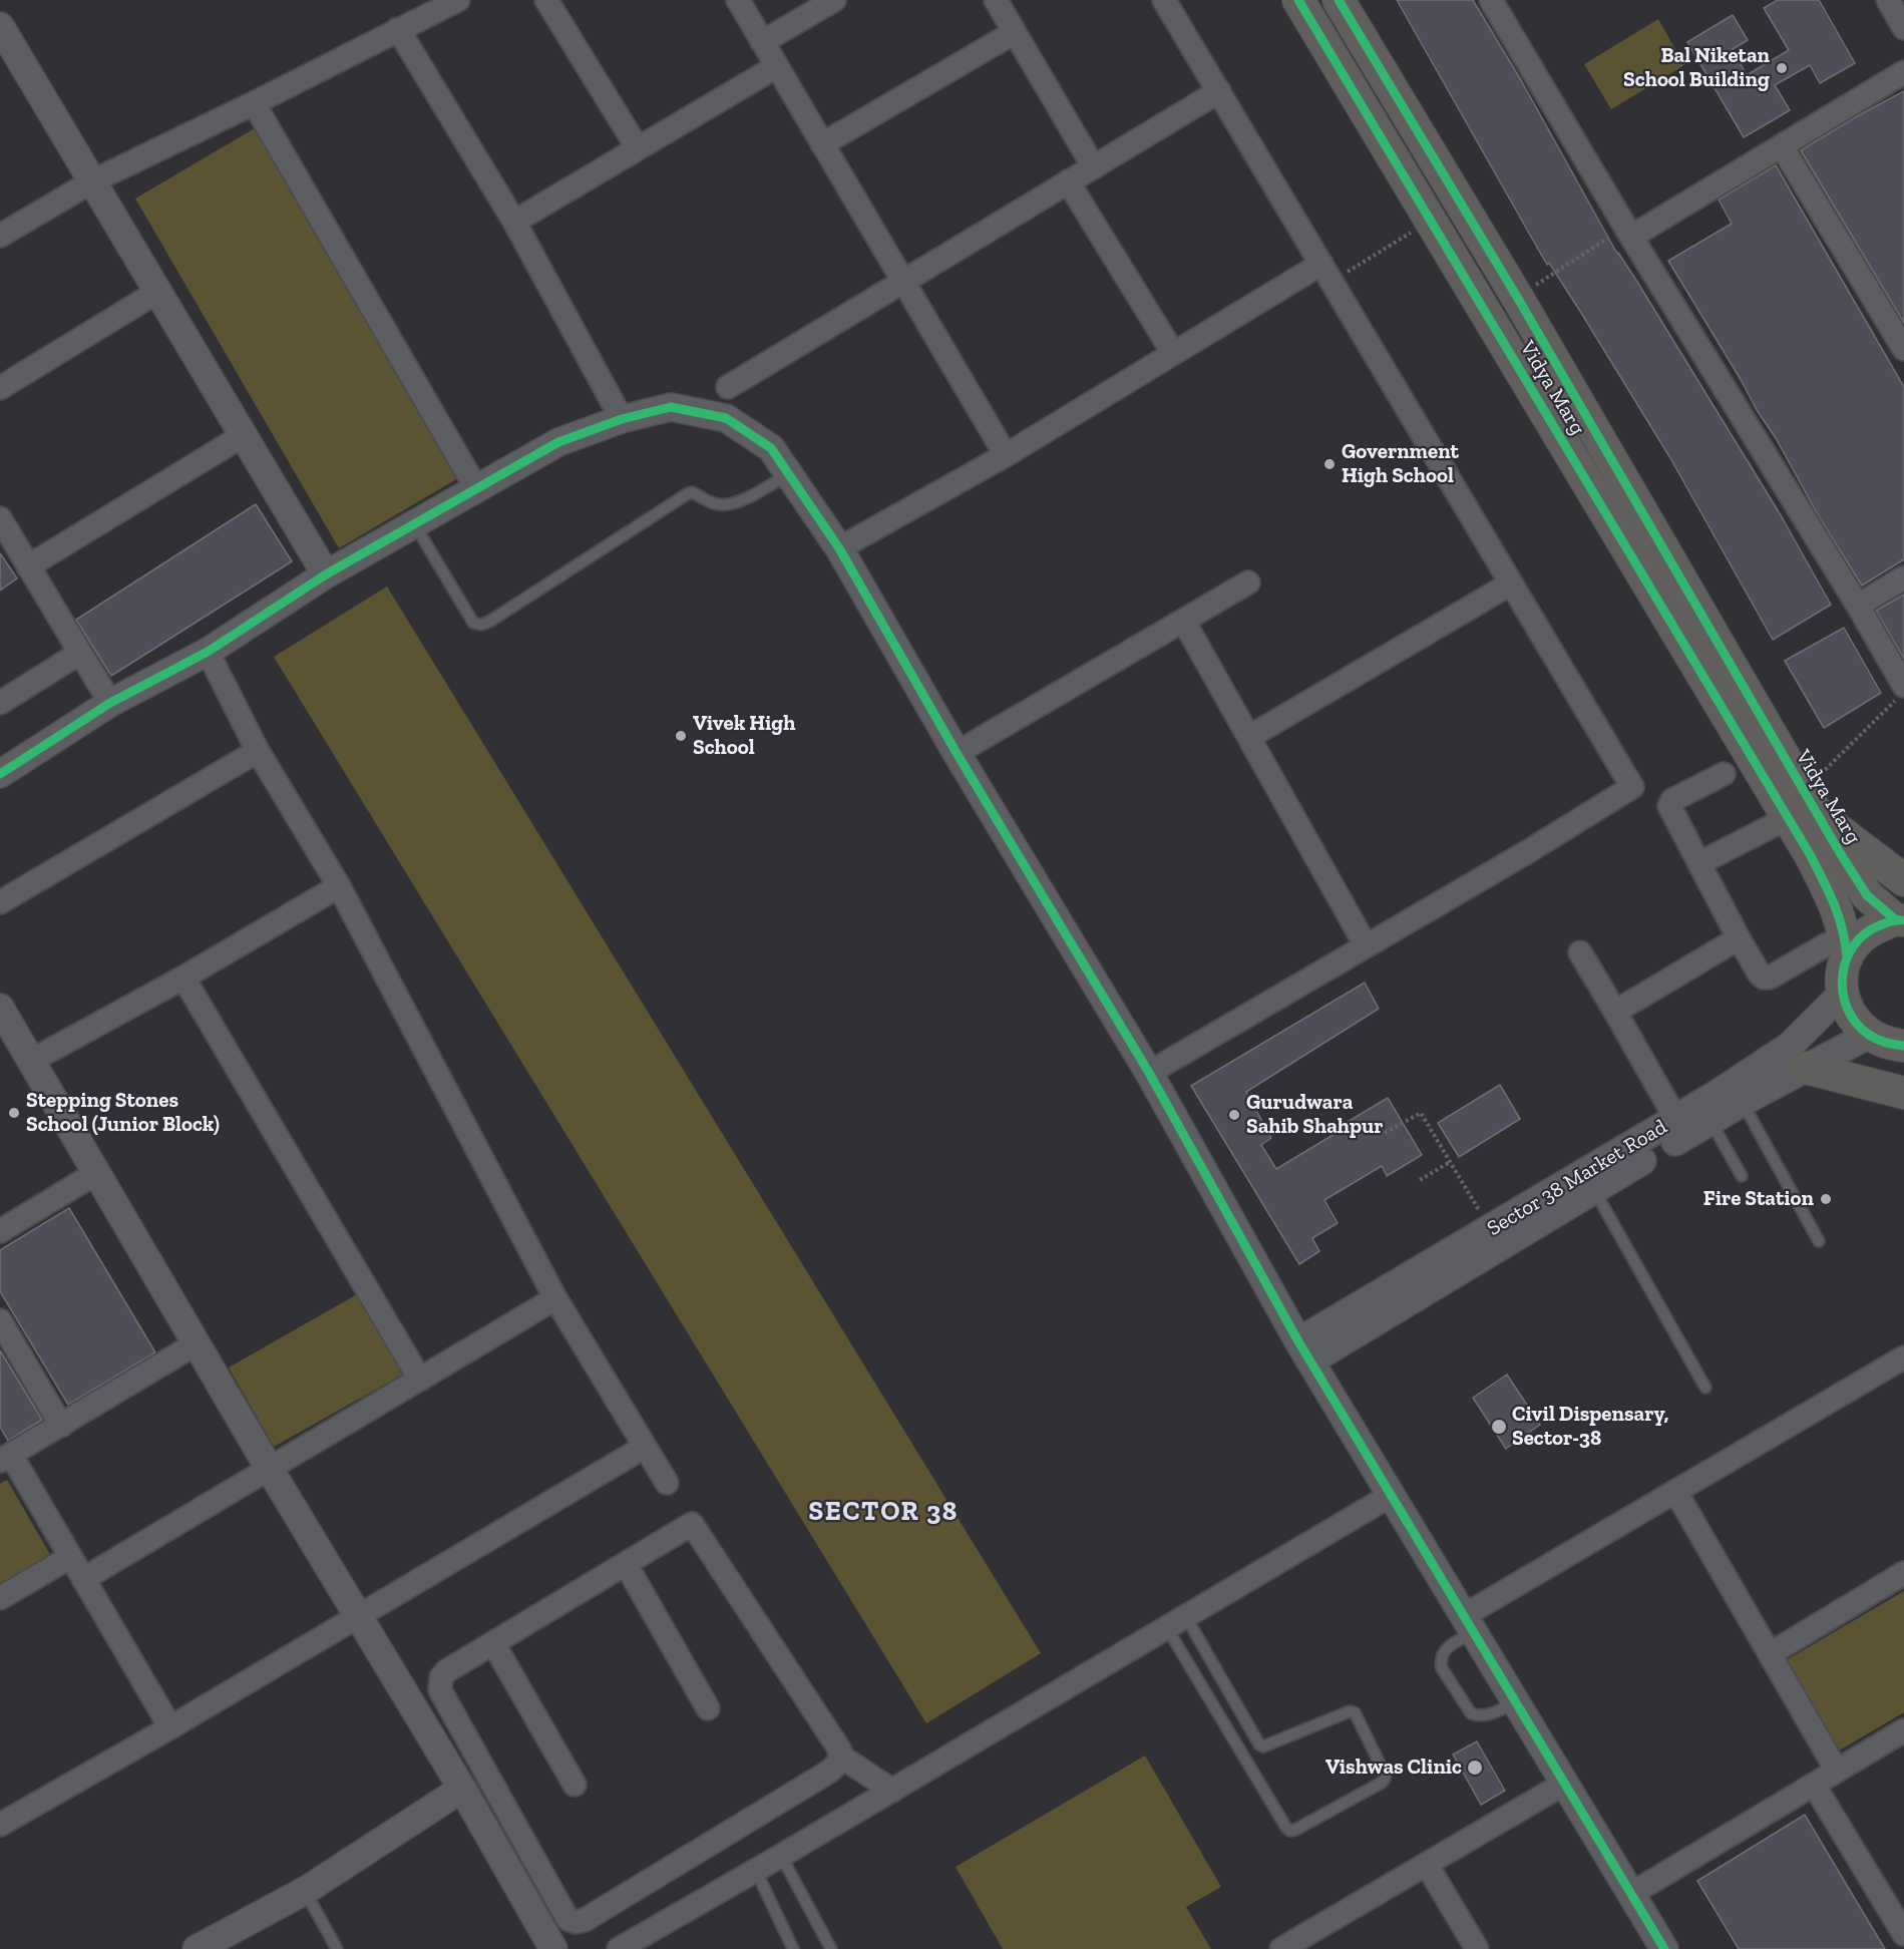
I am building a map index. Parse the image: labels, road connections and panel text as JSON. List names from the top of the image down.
{
  "streets": {
    "main road": ["Vidya Marg"],
    "street": ["Sector 38 Market Road"]
  },
  "crossings": [
    ["Vidya Marg", "Sector 38 Market Road"]
  ],
  "districts": ["SECTOR 38"],
  "places": [
    "Bal Niketan School Building",
    "Government High School",
    "Vivek High School",
    "Stepping Stones School (Junior Block)",
    "Gurudwara Sahib Shahpur",
    "Fire Station",
    "Civil Dispensary, Sector-38",
    "Vishwas Clinic"
  ]
}
